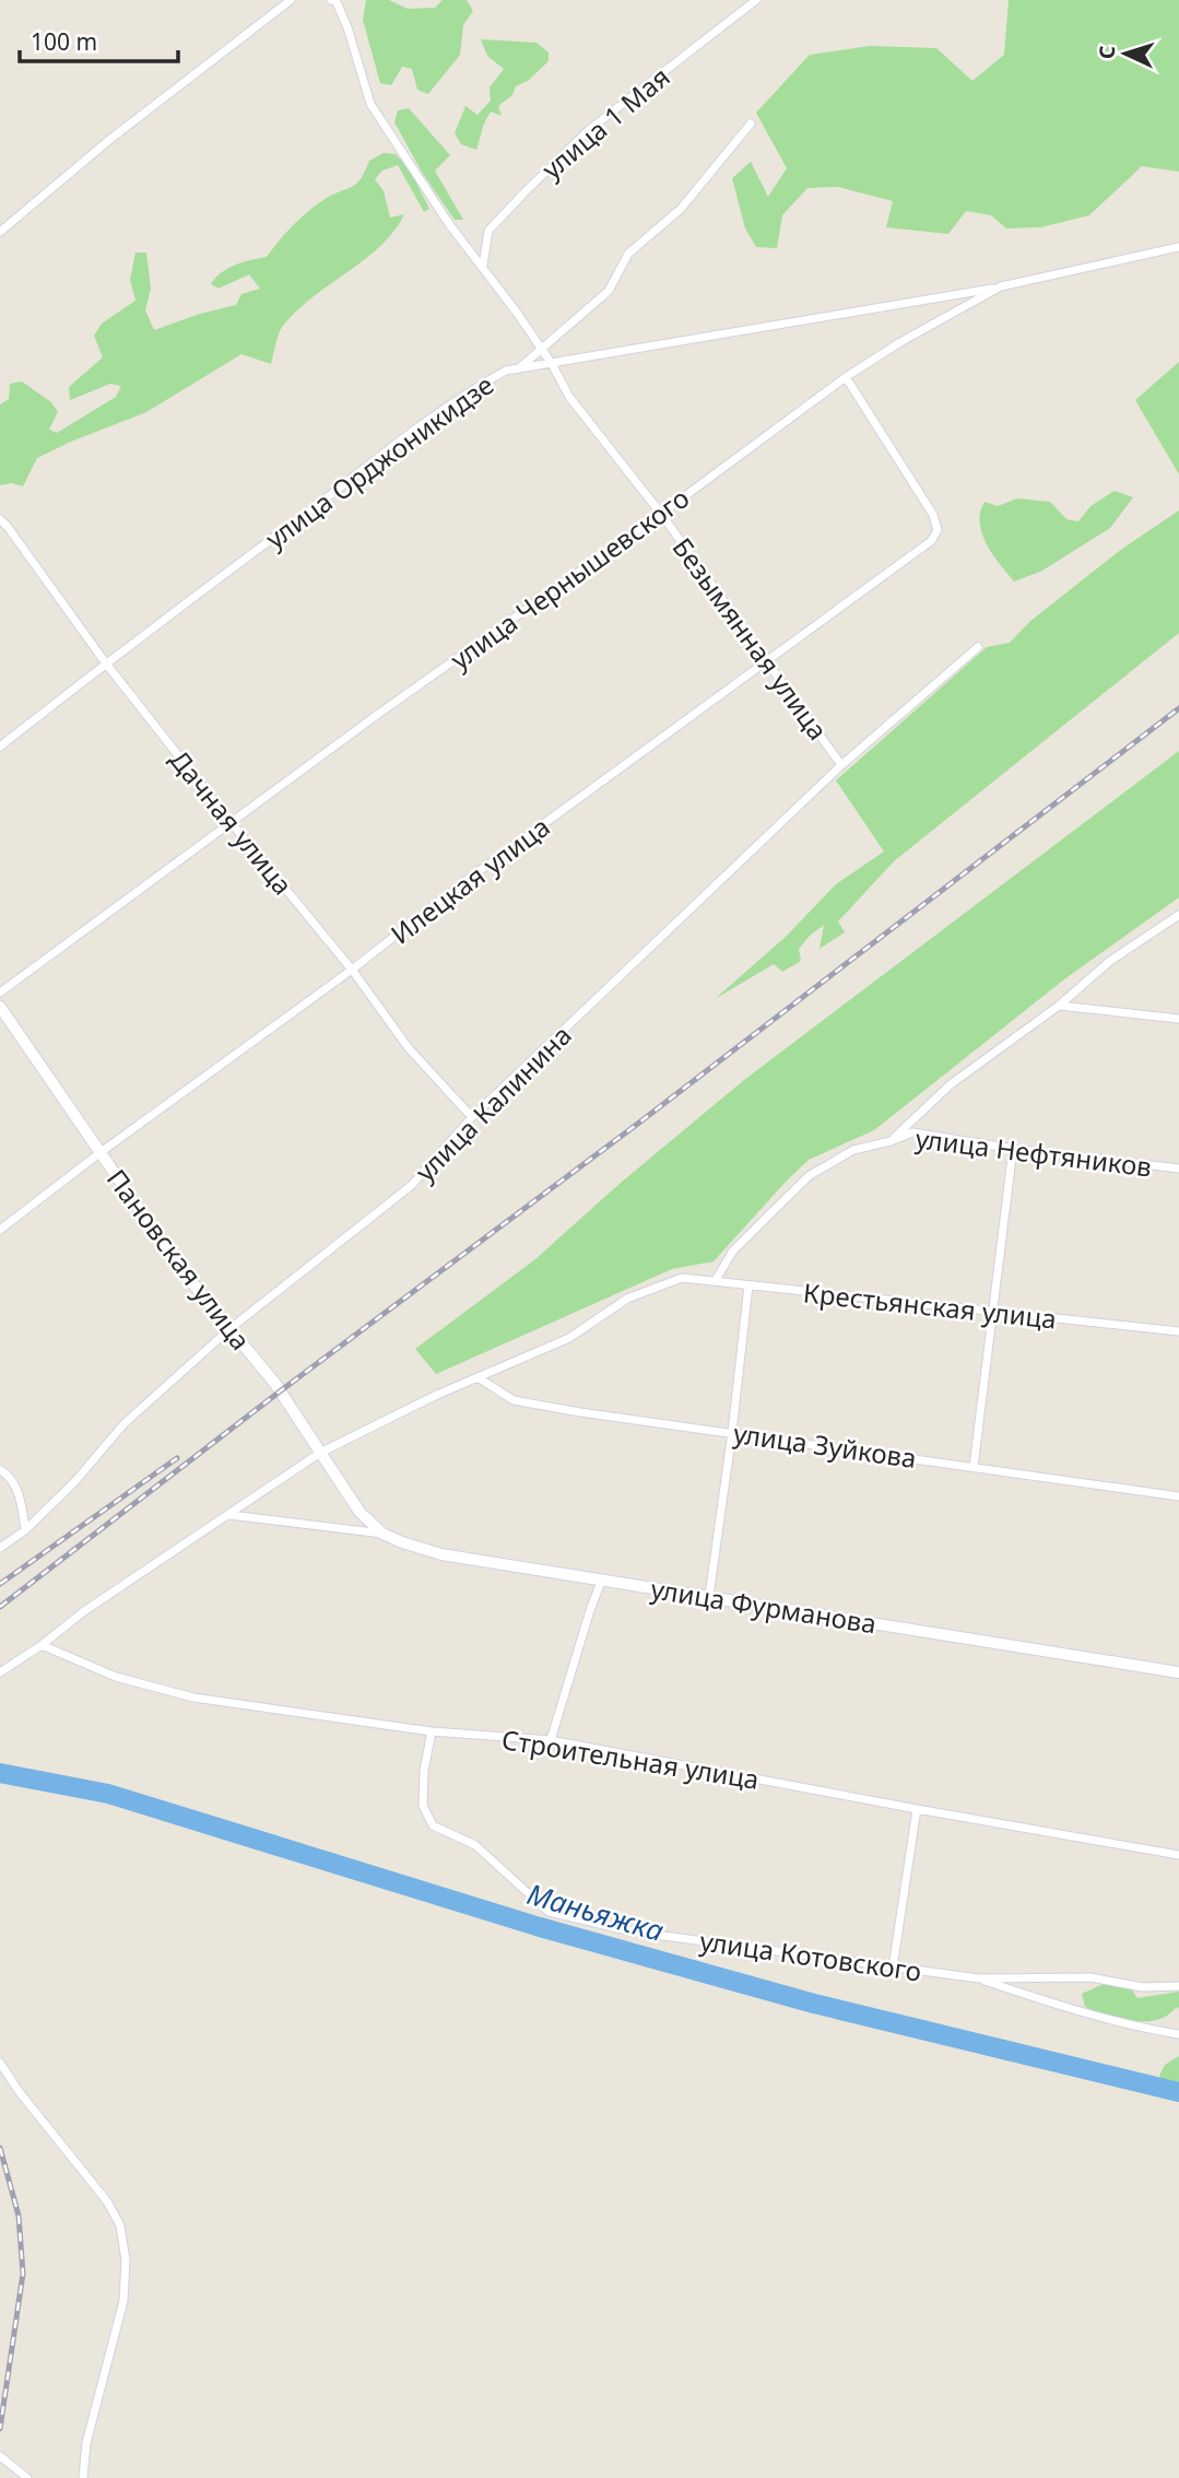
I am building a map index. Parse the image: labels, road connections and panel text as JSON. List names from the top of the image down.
{
  "streets": {
    "main road": ["Пановская улица", "улица Фурманова"],
    "street": [
      "улица 1 Мая",
      "улица Орджоникидзе",
      "улица Чернышевского",
      "Безымянная улица",
      "Дачная улица",
      "Илецкая улица",
      "улица Калинина",
      "улица Нефтяников",
      "Крестьянская улица",
      "улица Зуйкова",
      "Строительная улица",
      "улица Котовского"
    ]
  },
  "crossings": [
    ["улица 1 Мая", "Безымянная улица"],
    ["улица Орджоникидзе", "улица Чернышевского"],
    ["улица Орджоникидзе", "Безымянная улица"],
    ["улица Орджоникидзе", "Дачная улица"],
    ["улица Чернышевского", "Безымянная улица"],
    ["улица Чернышевского", "Дачная улица"],
    ["улица Чернышевского", "Илецкая улица"],
    ["Безымянная улица", "Илецкая улица"],
    ["Безымянная улица", "улица Калинина"],
    ["Дачная улица", "Илецкая улица"],
    ["Дачная улица", "улица Калинина"],
    ["Илецкая улица", "Пановская улица"],
    ["улица Калинина", "Пановская улица"],
    ["улица Нефтяников", "Крестьянская улица"],
    ["Пановская улица", "улица Фурманова"],
    ["Крестьянская улица", "улица Зуйкова"],
    ["Строительная улица", "улица Котовского"]
  ],
  "water": ["Маньяжка"],
  "scale_bar": "100 m",
  "north": "left"
}
